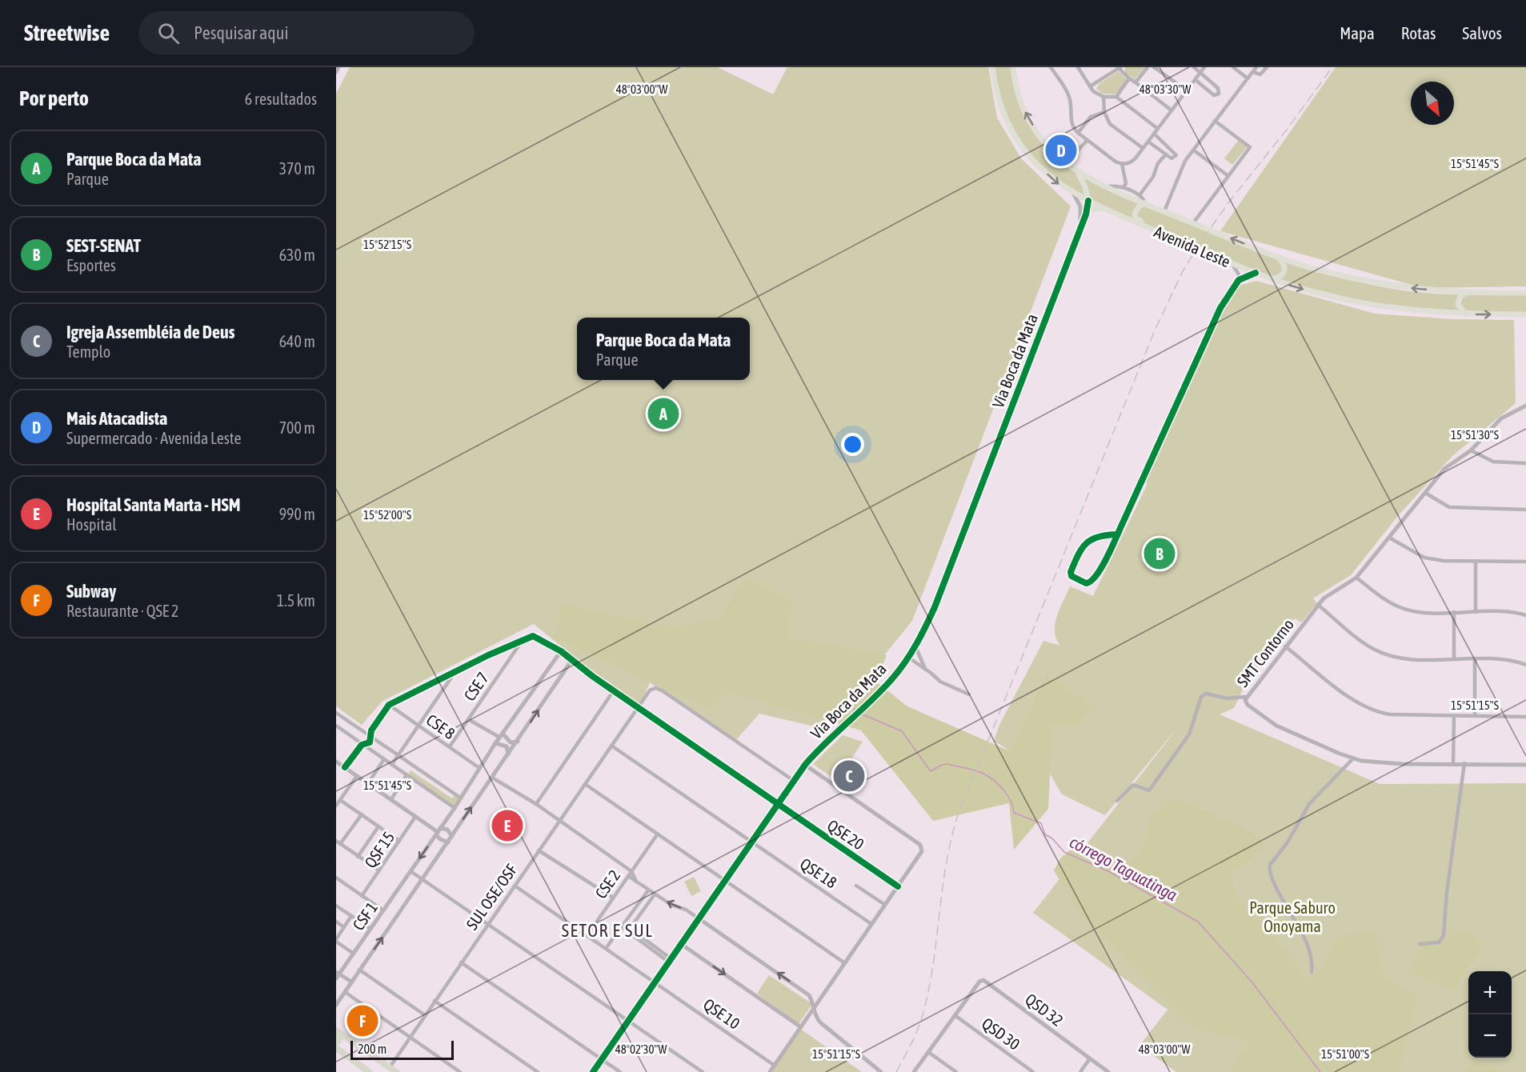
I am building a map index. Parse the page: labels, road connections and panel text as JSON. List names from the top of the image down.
{
  "streets": {
    "main road": ["Avenida Leste"],
    "street": [
      "Via Boca da Mata",
      "SMT Contorno",
      "CSE 7",
      "CSE 8",
      "QSE 20",
      "QSF 15",
      "QSE 18",
      "CSE 2",
      "SUL OSE/OSF",
      "CSF 1",
      "QSD 32",
      "QSE 10",
      "QSD 30"
    ]
  },
  "crossings": [
    ["Avenida Leste", "Via Boca da Mata"],
    ["Via Boca da Mata", "QSE 20"],
    ["Via Boca da Mata", "QSE 18"],
    ["Via Boca da Mata", "SUL OSE/OSF"],
    ["Via Boca da Mata", "QSE 10"],
    ["CSE 7", "CSE 8"],
    ["CSE 8", "CSF 1"],
    ["QSE 20", "SUL OSE/OSF"],
    ["QSE 18", "SUL OSE/OSF"],
    ["CSE 2", "QSE 10"],
    ["SUL OSE/OSF", "QSE 10"],
    ["QSD 32", "QSD 30"]
  ],
  "districts": ["SETOR E SUL"],
  "water": ["córrego Taguatinga"],
  "parks": ["Parque Saburo Onoyama"],
  "scale_bar": "200 m",
  "north": "bottom right",
  "page": {
    "header": "Streetwise",
    "search": "Pesquisar aqui",
    "nav": ["Mapa", "Rotas", "Salvos"],
    "heading": ["Por perto", "6 resultados"],
    "list": [
      {
        "mark": "A",
        "name": "Parque Boca da Mata",
        "note": "Parque",
        "value": "370 m"
      },
      {
        "mark": "B",
        "name": "SEST-SENAT",
        "note": "Esportes",
        "value": "630 m"
      },
      {
        "mark": "C",
        "name": "Igreja Assembléia de Deus",
        "note": "Templo",
        "value": "640 m"
      },
      {
        "mark": "D",
        "name": "Mais Atacadista",
        "note": "Supermercado · Avenida Leste",
        "value": "700 m"
      },
      {
        "mark": "E",
        "name": "Hospital Santa Marta - HSM",
        "note": "Hospital",
        "value": "990 m"
      },
      {
        "mark": "F",
        "name": "Subway",
        "note": "Restaurante · QSE 2",
        "value": "1.5 km"
      }
    ],
    "pins": [
      "D",
      "A",
      "B",
      "C",
      "E",
      "F"
    ],
    "popup": ["Parque Boca da Mata", "Parque"],
    "map_buttons": ["+", "−"],
    "scale": "200 m"
  },
  "coordinates": [
    "48°03'00\"W",
    "48°03'30\"W",
    "15°51'45\"S",
    "15°52'15\"S",
    "15°51'30\"S",
    "15°52'00\"S",
    "15°51'15\"S",
    "48°02'30\"W",
    "15°51'00\"S"
  ]
}
